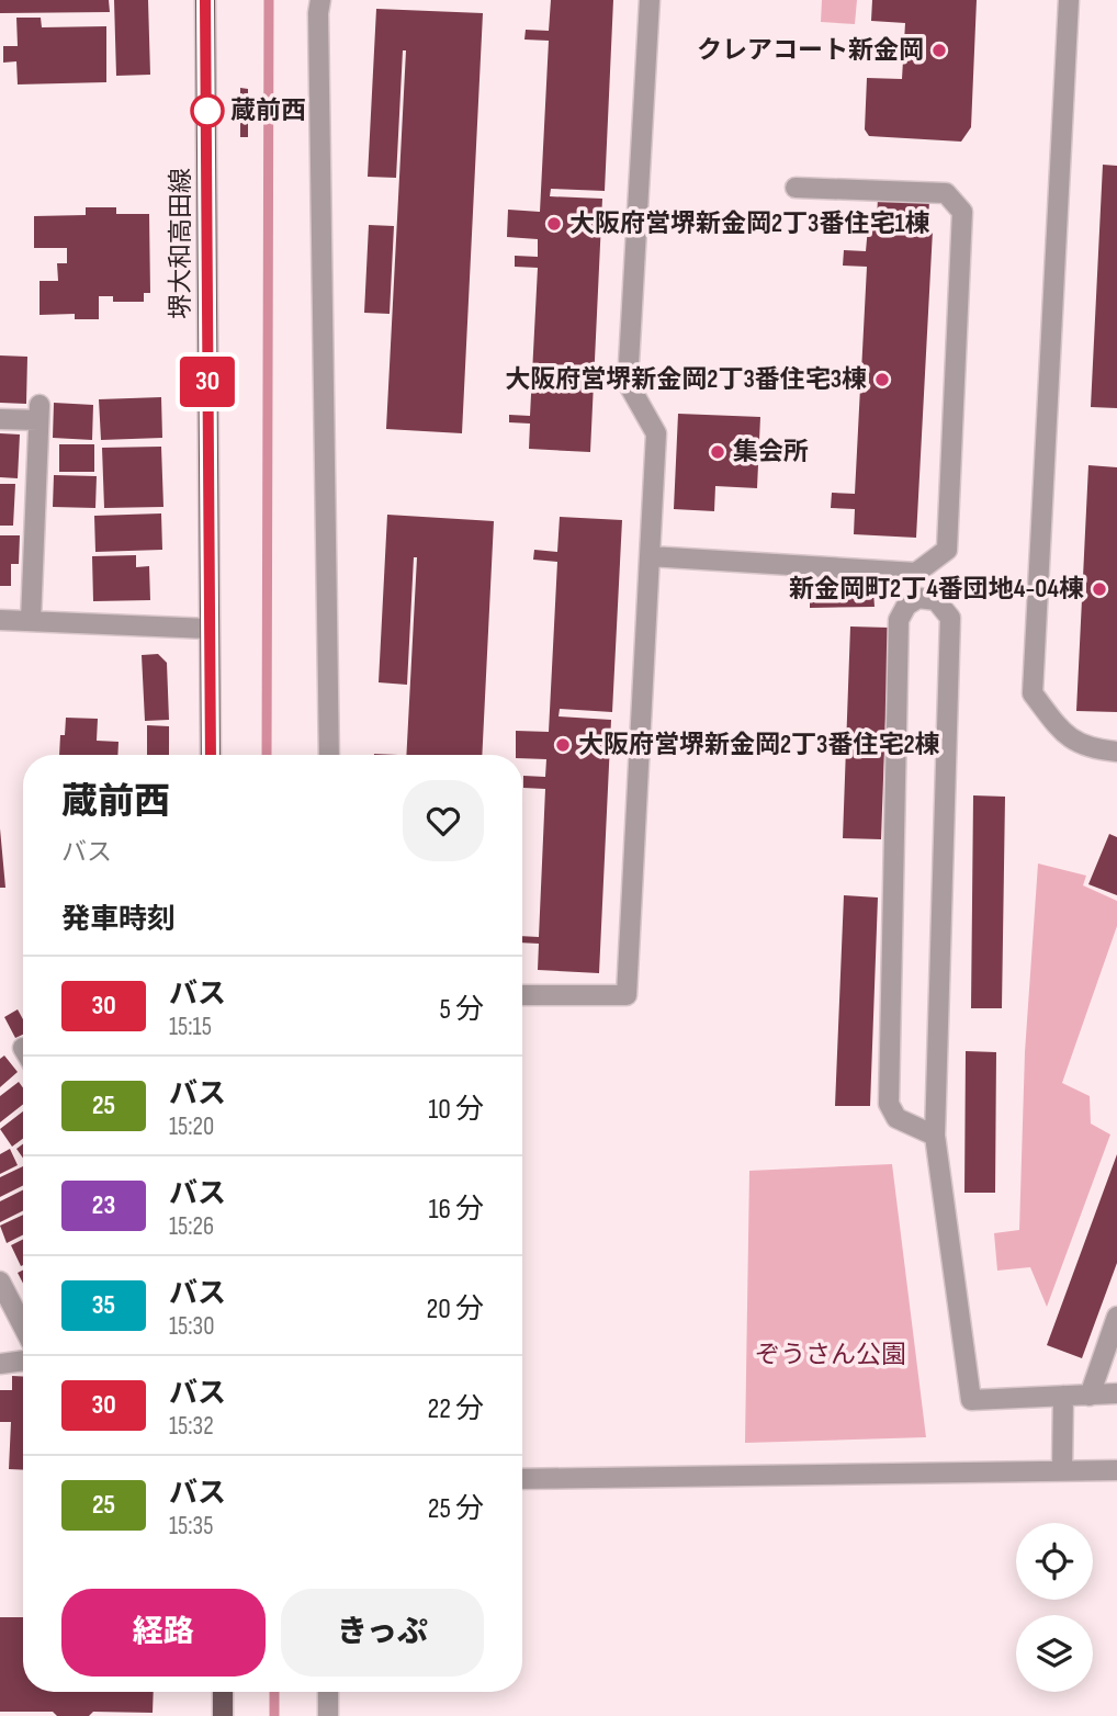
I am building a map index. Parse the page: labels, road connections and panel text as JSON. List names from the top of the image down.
{
  "streets": {
    "main road": ["堺大和高田線"]
  },
  "parks": ["ぞうさん公園"],
  "places": [
    "クレアコート新金岡",
    "蔵前西",
    "大阪府営堺新金岡2丁3番住宅1棟",
    "大阪府営堺新金岡2丁3番住宅3棟",
    "集会所",
    "新金岡町2丁4番団地4-04棟",
    "大阪府営堺新金岡2丁3番住宅2棟"
  ],
  "lines": ["bus line 30"],
  "page": {
    "on_map": "30",
    "heading": [
      ["蔵前西", "バス"],
      "発車時刻"
    ],
    "list": [
      {
        "mark": "30",
        "name": "バス",
        "note": "15:15",
        "value": "5 分"
      },
      {
        "mark": "25",
        "name": "バス",
        "note": "15:20",
        "value": "10 分"
      },
      {
        "mark": "23",
        "name": "バス",
        "note": "15:26",
        "value": "16 分"
      },
      {
        "mark": "35",
        "name": "バス",
        "note": "15:30",
        "value": "20 分"
      },
      {
        "mark": "30",
        "name": "バス",
        "note": "15:32",
        "value": "22 分"
      },
      {
        "mark": "25",
        "name": "バス",
        "note": "15:35",
        "value": "25 分"
      }
    ],
    "buttons": ["経路", "きっぷ"]
  }
}
